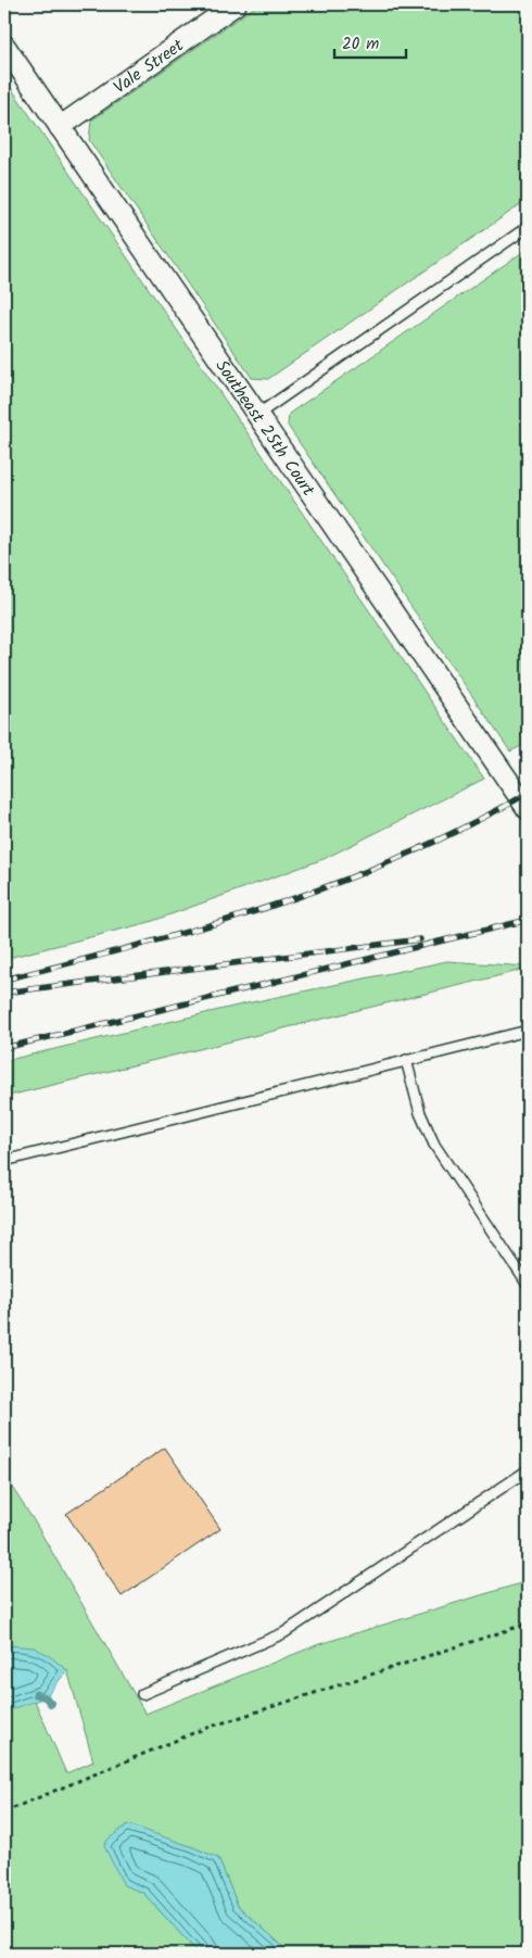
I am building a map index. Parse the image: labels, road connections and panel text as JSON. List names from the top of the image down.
{
  "streets": {
    "street": ["Vale Street", "Southeast 25th Court"]
  },
  "crossings": [
    ["Vale Street", "Southeast 25th Court"]
  ],
  "scale_bar": "20 m"
}
